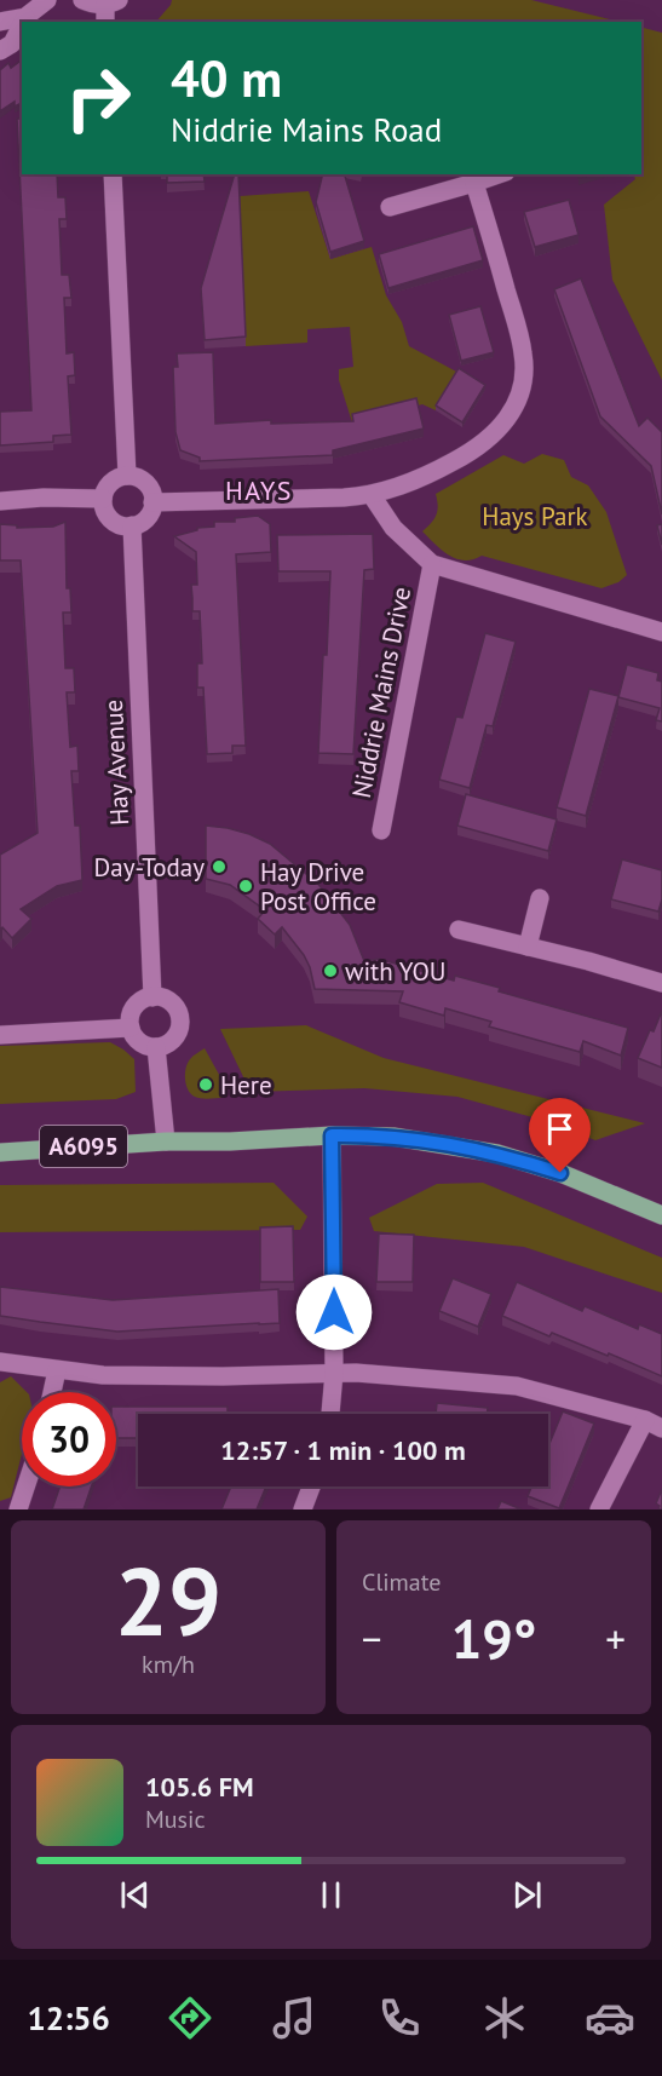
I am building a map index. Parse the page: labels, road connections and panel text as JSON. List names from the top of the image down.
{
  "streets": {
    "main road": ["A6095"],
    "street": ["Niddrie Mains Drive", "Hay Avenue"]
  },
  "districts": ["HAYS"],
  "parks": ["Hays Park"],
  "places": [
    "Day-Today",
    "Hay Drive Post Office",
    "with YOU",
    "Here"
  ],
  "page": {
    "turn": ["40 m", "Niddrie Mains Road"],
    "limit": "30",
    "trip": "12:57 · 1 min · 100 m",
    "tile": [
      ["29", "km/h"],
      "Climate"
    ],
    "heat": ["−", "19°", "+"],
    "song": ["105.6 FM", "Music"],
    "tabs": "12:56"
  }
}
